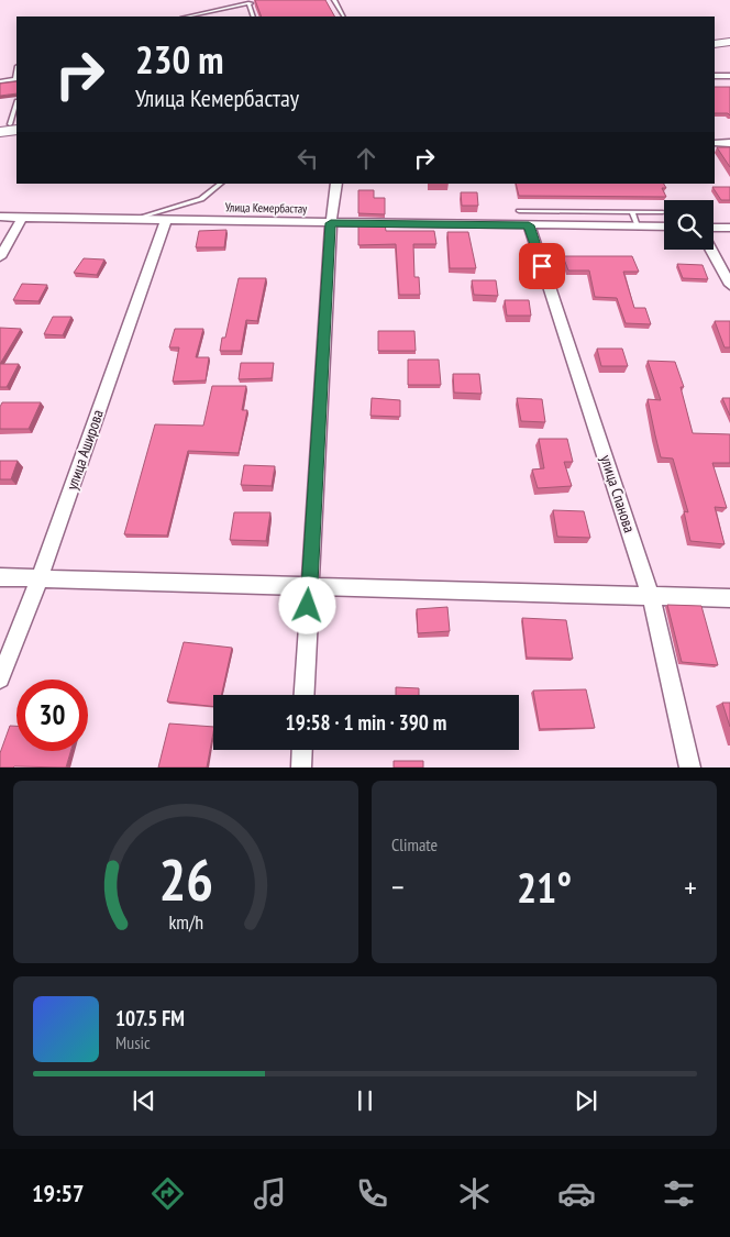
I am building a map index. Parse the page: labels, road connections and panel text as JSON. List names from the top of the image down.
{
  "streets": {
    "street": ["Улица Кемербастау", "улица Аширова", "улица Спанова"]
  },
  "crossings": [
    ["Улица Кемербастау", "улица Аширова"],
    ["Улица Кемербастау", "улица Спанова"]
  ],
  "page": {
    "turn": ["230 m", "Улица Кемербастау"],
    "limit": "30",
    "trip": "19:58 · 1 min · 390 m",
    "tile": "Climate",
    "heat": ["−", "21°", "+"],
    "song": ["107.5 FM", "Music"],
    "tabs": "19:57",
    "gauge": ["26", "km/h"]
  }
}
